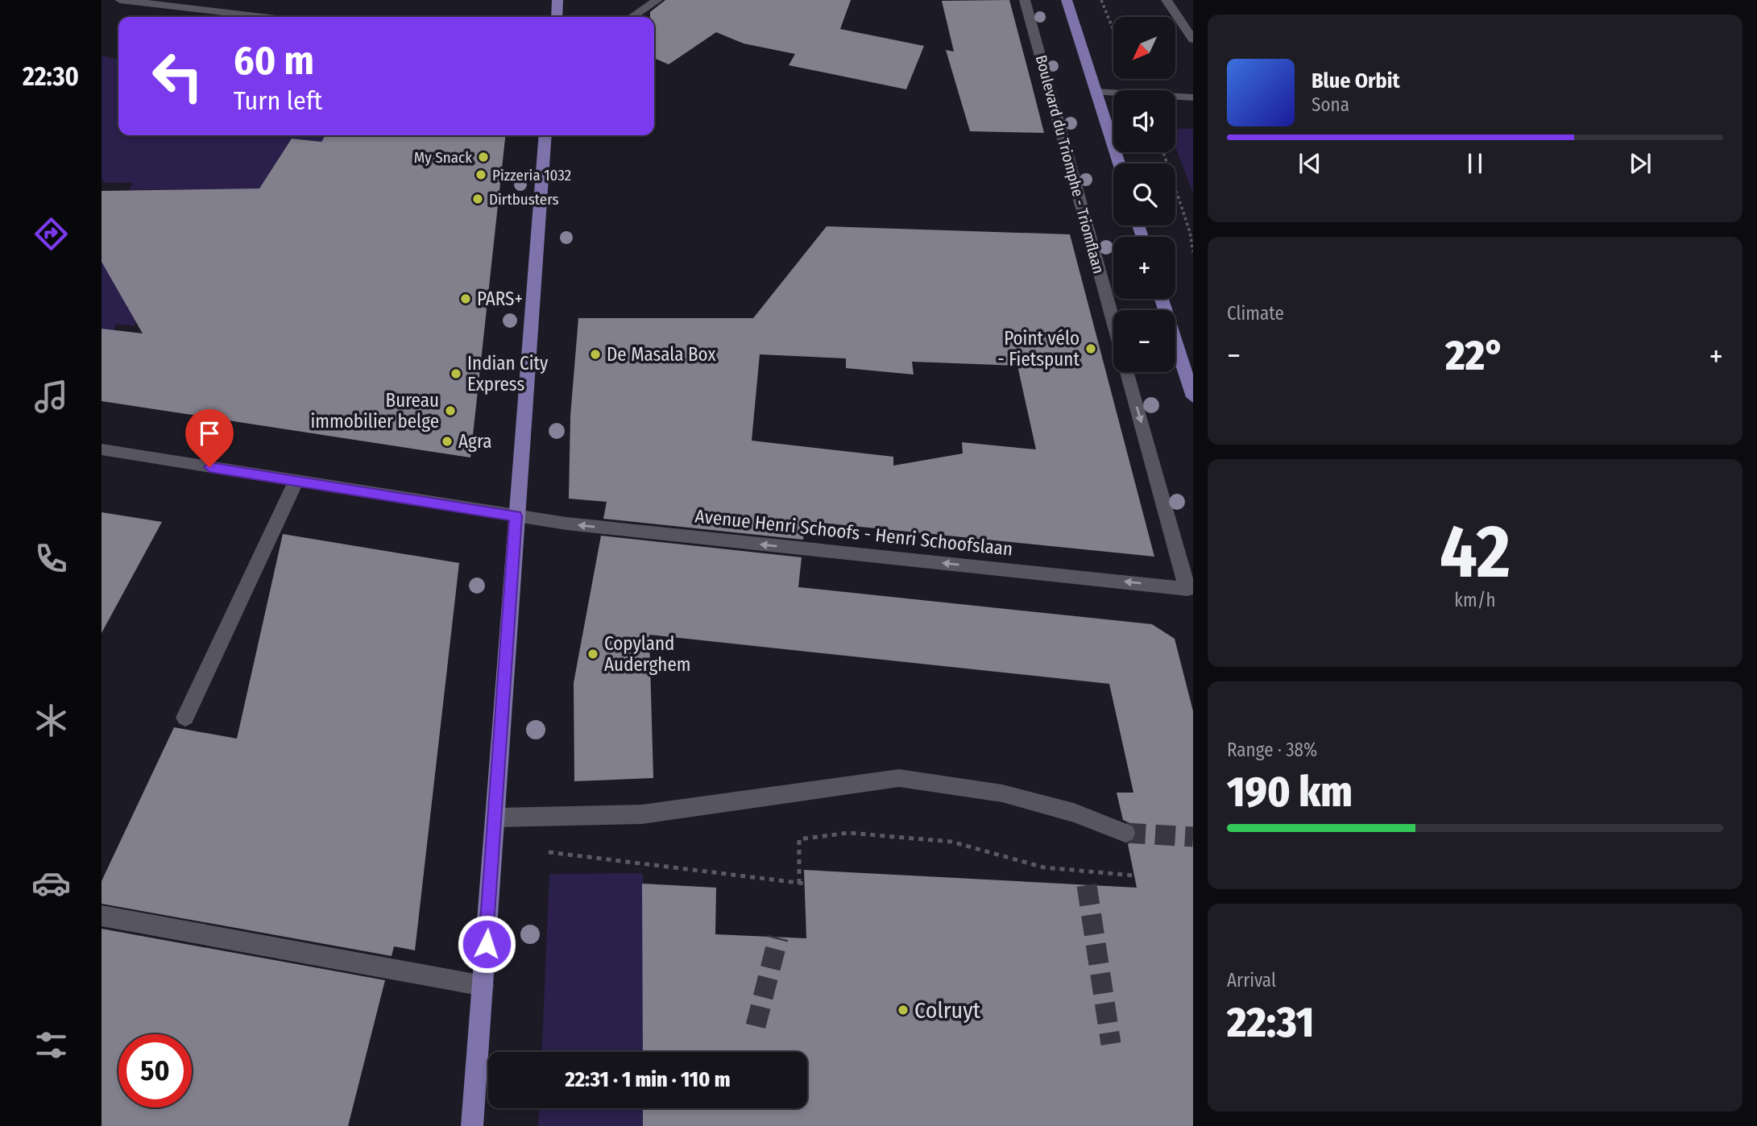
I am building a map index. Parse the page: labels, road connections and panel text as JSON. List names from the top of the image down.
{
  "streets": {
    "street": ["Boulevard du Triomphe - Triomflaan", "Avenue Henri Schoofs - Henri Schoofslaan"]
  },
  "crossings": [
    ["Boulevard du Triomphe - Triomflaan", "Avenue Henri Schoofs - Henri Schoofslaan"]
  ],
  "one_way": ["Boulevard du Triomphe - Triomflaan", "Avenue Henri Schoofs - Henri Schoofslaan"],
  "places": [
    "My Snack",
    "Pizzeria 1032",
    "Dirtbusters",
    "PARS+",
    "Point vélo - Fietspunt",
    "De Masala Box",
    "Indian City Express",
    "Bureau immobilier belge",
    "Agra",
    "Copyland Auderghem",
    "Colruyt"
  ],
  "north": "bottom left",
  "page": {
    "tabs": "22:30",
    "map_buttons": ["+", "−"],
    "turn": ["60 m", "Turn left"],
    "song": ["Blue Orbit", "Sona"],
    "tile": [
      "Climate",
      ["42", "km/h"],
      ["Range · 38%", "190 km"],
      ["Arrival", "22:31"]
    ],
    "heat": ["−", "22°", "+"],
    "limit": "50",
    "trip": "22:31 · 1 min · 110 m"
  }
}
